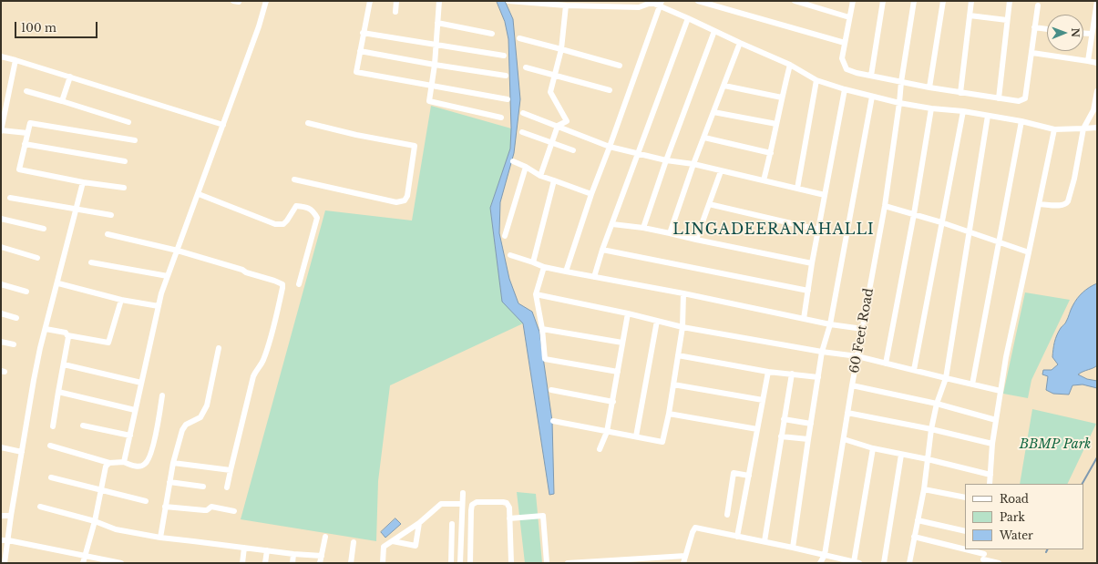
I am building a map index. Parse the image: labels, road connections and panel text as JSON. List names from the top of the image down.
{
  "streets": {
    "street": ["60 Feet Road"]
  },
  "districts": ["LINGADEERANAHALLI"],
  "parks": ["BBMP Park"],
  "legend": ["Road", "Park", "Water"],
  "scale_bar": "100 m",
  "north": "right"
}
